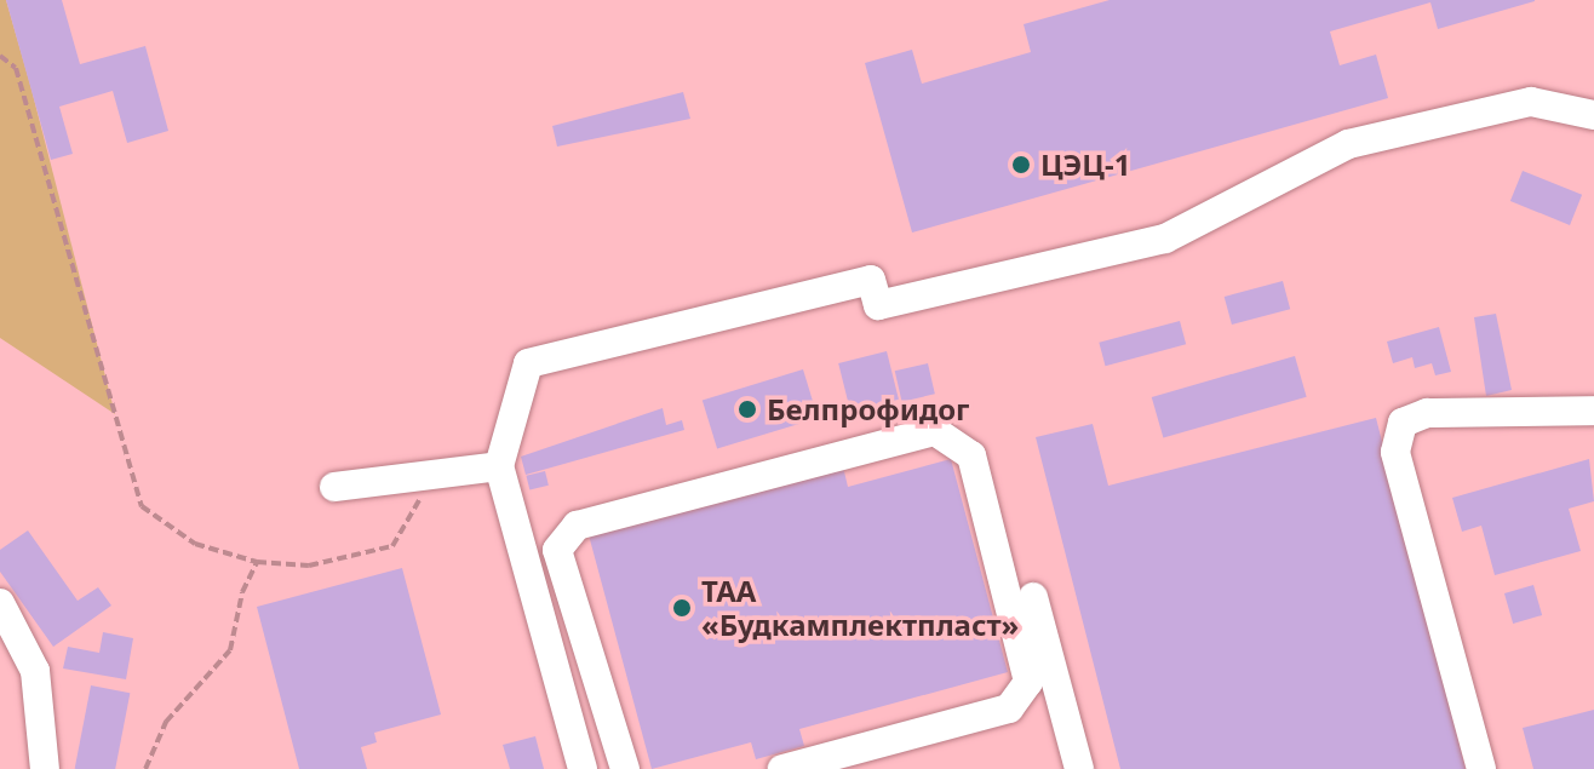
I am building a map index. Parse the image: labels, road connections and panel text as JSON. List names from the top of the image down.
{
  "places": ["ЦЭЦ-1", "Белпрофидог", "ТАА «Будкамплектпласт»"]
}
